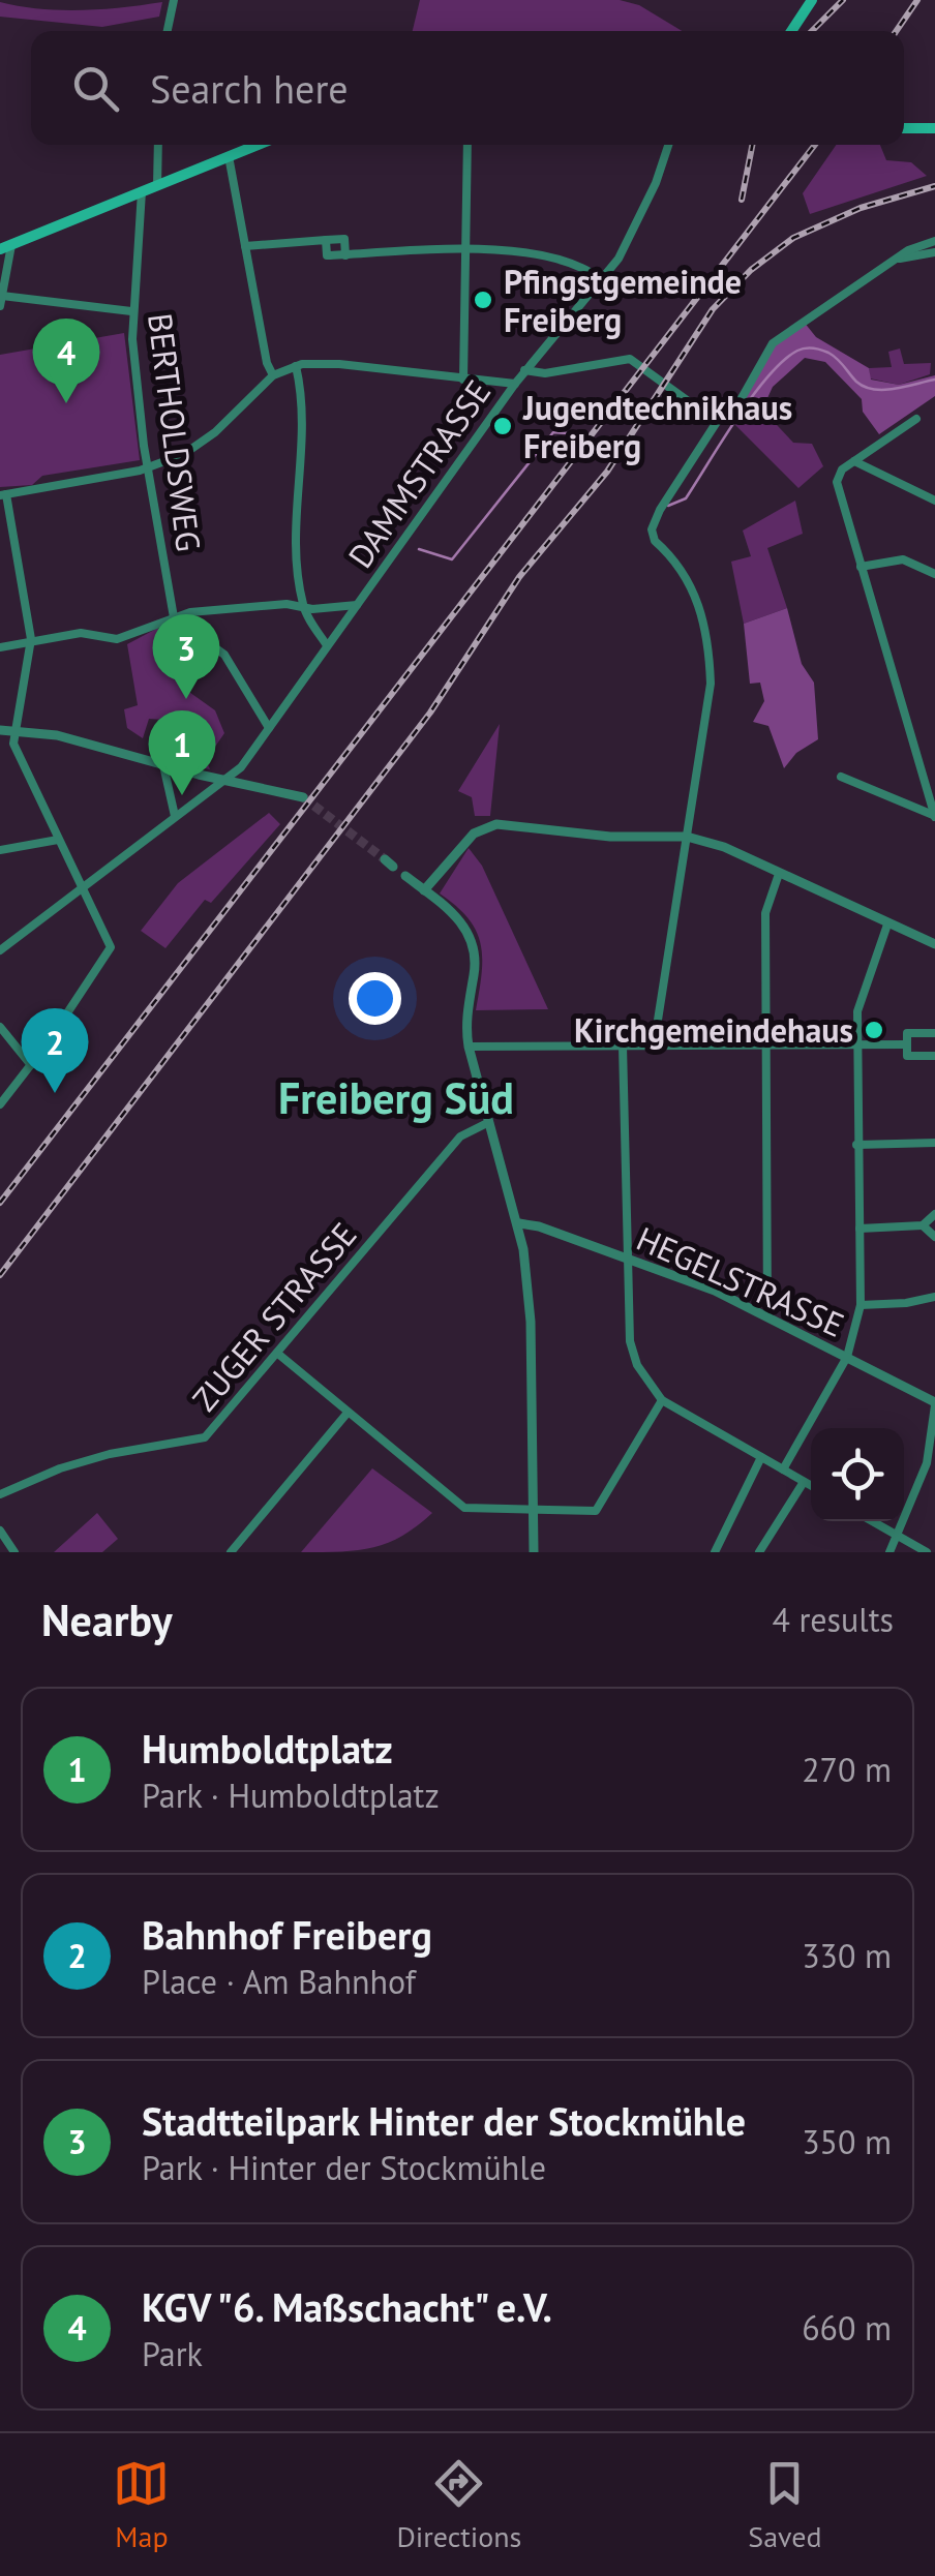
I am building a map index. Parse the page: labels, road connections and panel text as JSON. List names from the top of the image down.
{
  "streets": {
    "street": [
      "BERTHOLDSWEG",
      "DAMMSTRASSE",
      "HEGELSTRASSE",
      "ZUGER STRASSE"
    ]
  },
  "districts": ["Freiberg Süd"],
  "places": ["Pfingstgemeinde Freiberg", "Jugendtechnikhaus Freiberg", "Kirchgemeindehaus"],
  "page": {
    "search": "Search here",
    "pins": [
      "4",
      "3",
      "1",
      "2"
    ],
    "heading": ["Nearby", "4 results"],
    "list": [
      {
        "mark": "1",
        "name": "Humboldtplatz",
        "note": "Park · Humboldtplatz",
        "value": "270 m"
      },
      {
        "mark": "2",
        "name": "Bahnhof Freiberg",
        "note": "Place · Am Bahnhof",
        "value": "330 m"
      },
      {
        "mark": "3",
        "name": "Stadtteilpark Hinter der Stockmühle",
        "note": "Park · Hinter der Stockmühle",
        "value": "350 m"
      },
      {
        "mark": "4",
        "name": "KGV \"6. Maßschacht\" e.V.",
        "note": "Park",
        "value": "660 m"
      }
    ],
    "nav": ["Map", "Directions", "Saved"]
  }
}
